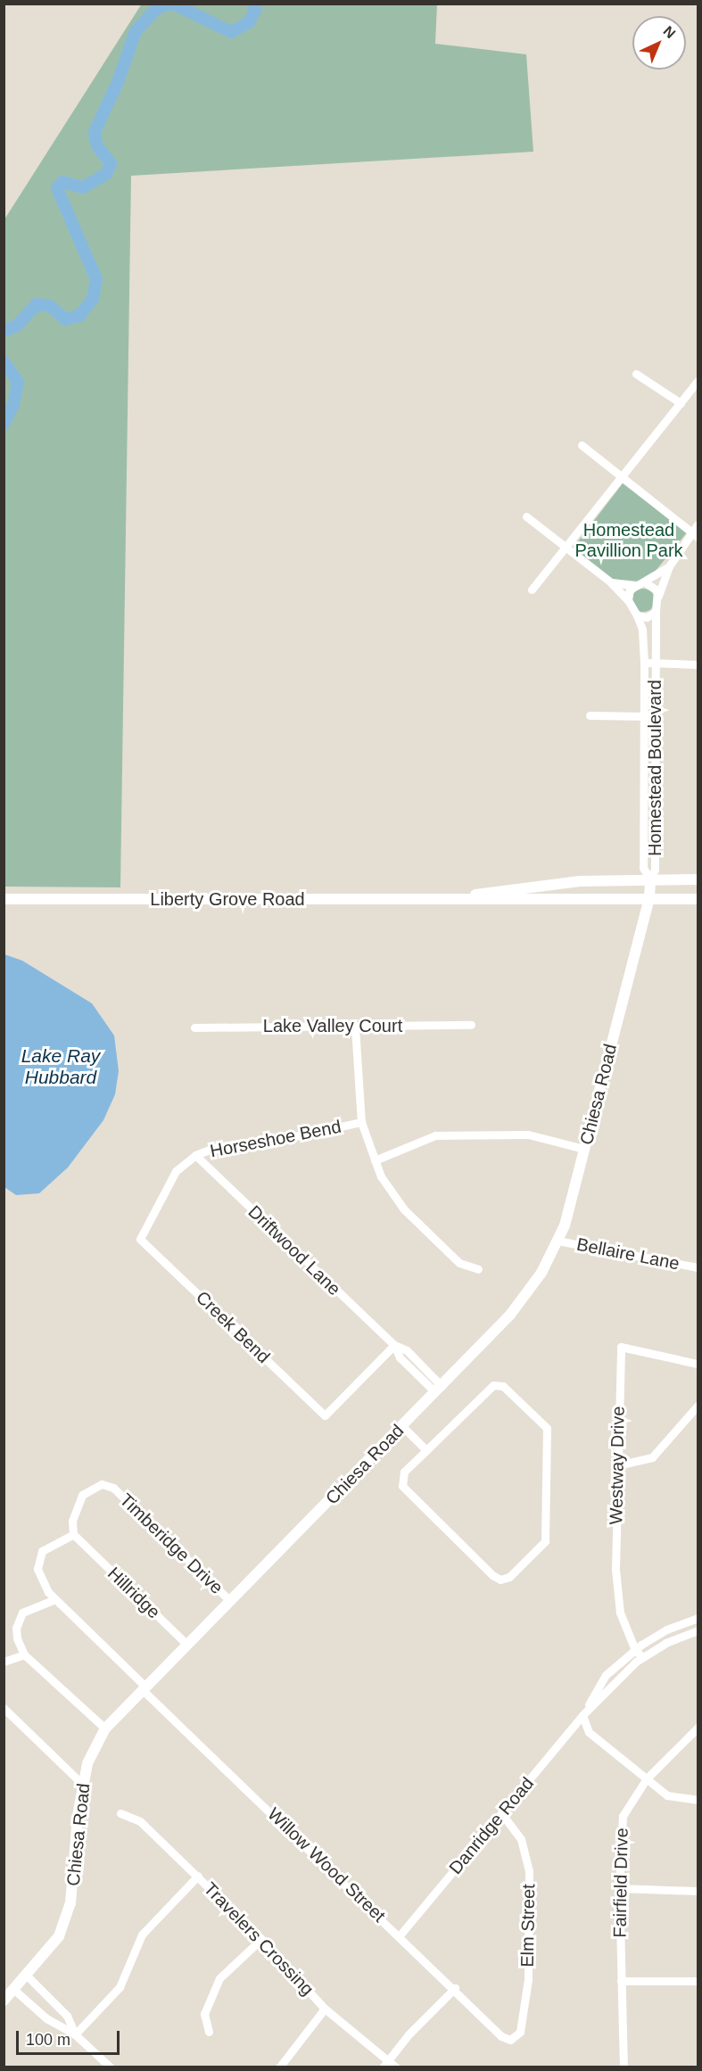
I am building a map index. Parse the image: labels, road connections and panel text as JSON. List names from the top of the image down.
{
  "streets": {
    "main road": ["Liberty Grove Road", "Chiesa Road"],
    "street": [
      "Homestead Boulevard",
      "Lake Valley Court",
      "Horseshoe Bend",
      "Driftwood Lane",
      "Bellaire Lane",
      "Creek Bend",
      "Westway Drive",
      "Timberidge Drive",
      "Hillridge",
      "Danridge Road",
      "Willow Wood Street",
      "Fairfield Drive",
      "Elm Street",
      "Travelers Crossing"
    ]
  },
  "crossings": [
    ["Homestead Boulevard", "Liberty Grove Road"],
    ["Homestead Boulevard", "Chiesa Road"],
    ["Liberty Grove Road", "Chiesa Road"],
    ["Chiesa Road", "Driftwood Lane"],
    ["Chiesa Road", "Bellaire Lane"],
    ["Chiesa Road", "Timberidge Drive"],
    ["Chiesa Road", "Hillridge"],
    ["Chiesa Road", "Willow Wood Street"],
    ["Horseshoe Bend", "Driftwood Lane"],
    ["Horseshoe Bend", "Creek Bend"],
    ["Driftwood Lane", "Creek Bend"],
    ["Westway Drive", "Danridge Road"],
    ["Timberidge Drive", "Hillridge"],
    ["Timberidge Drive", "Willow Wood Street"],
    ["Hillridge", "Willow Wood Street"],
    ["Danridge Road", "Willow Wood Street"],
    ["Danridge Road", "Elm Street"],
    ["Willow Wood Street", "Elm Street"]
  ],
  "water": ["Lake Ray Hubbard"],
  "parks": ["Homestead Pavillion Park"],
  "scale_bar": "100 m",
  "north": "top right"
}
